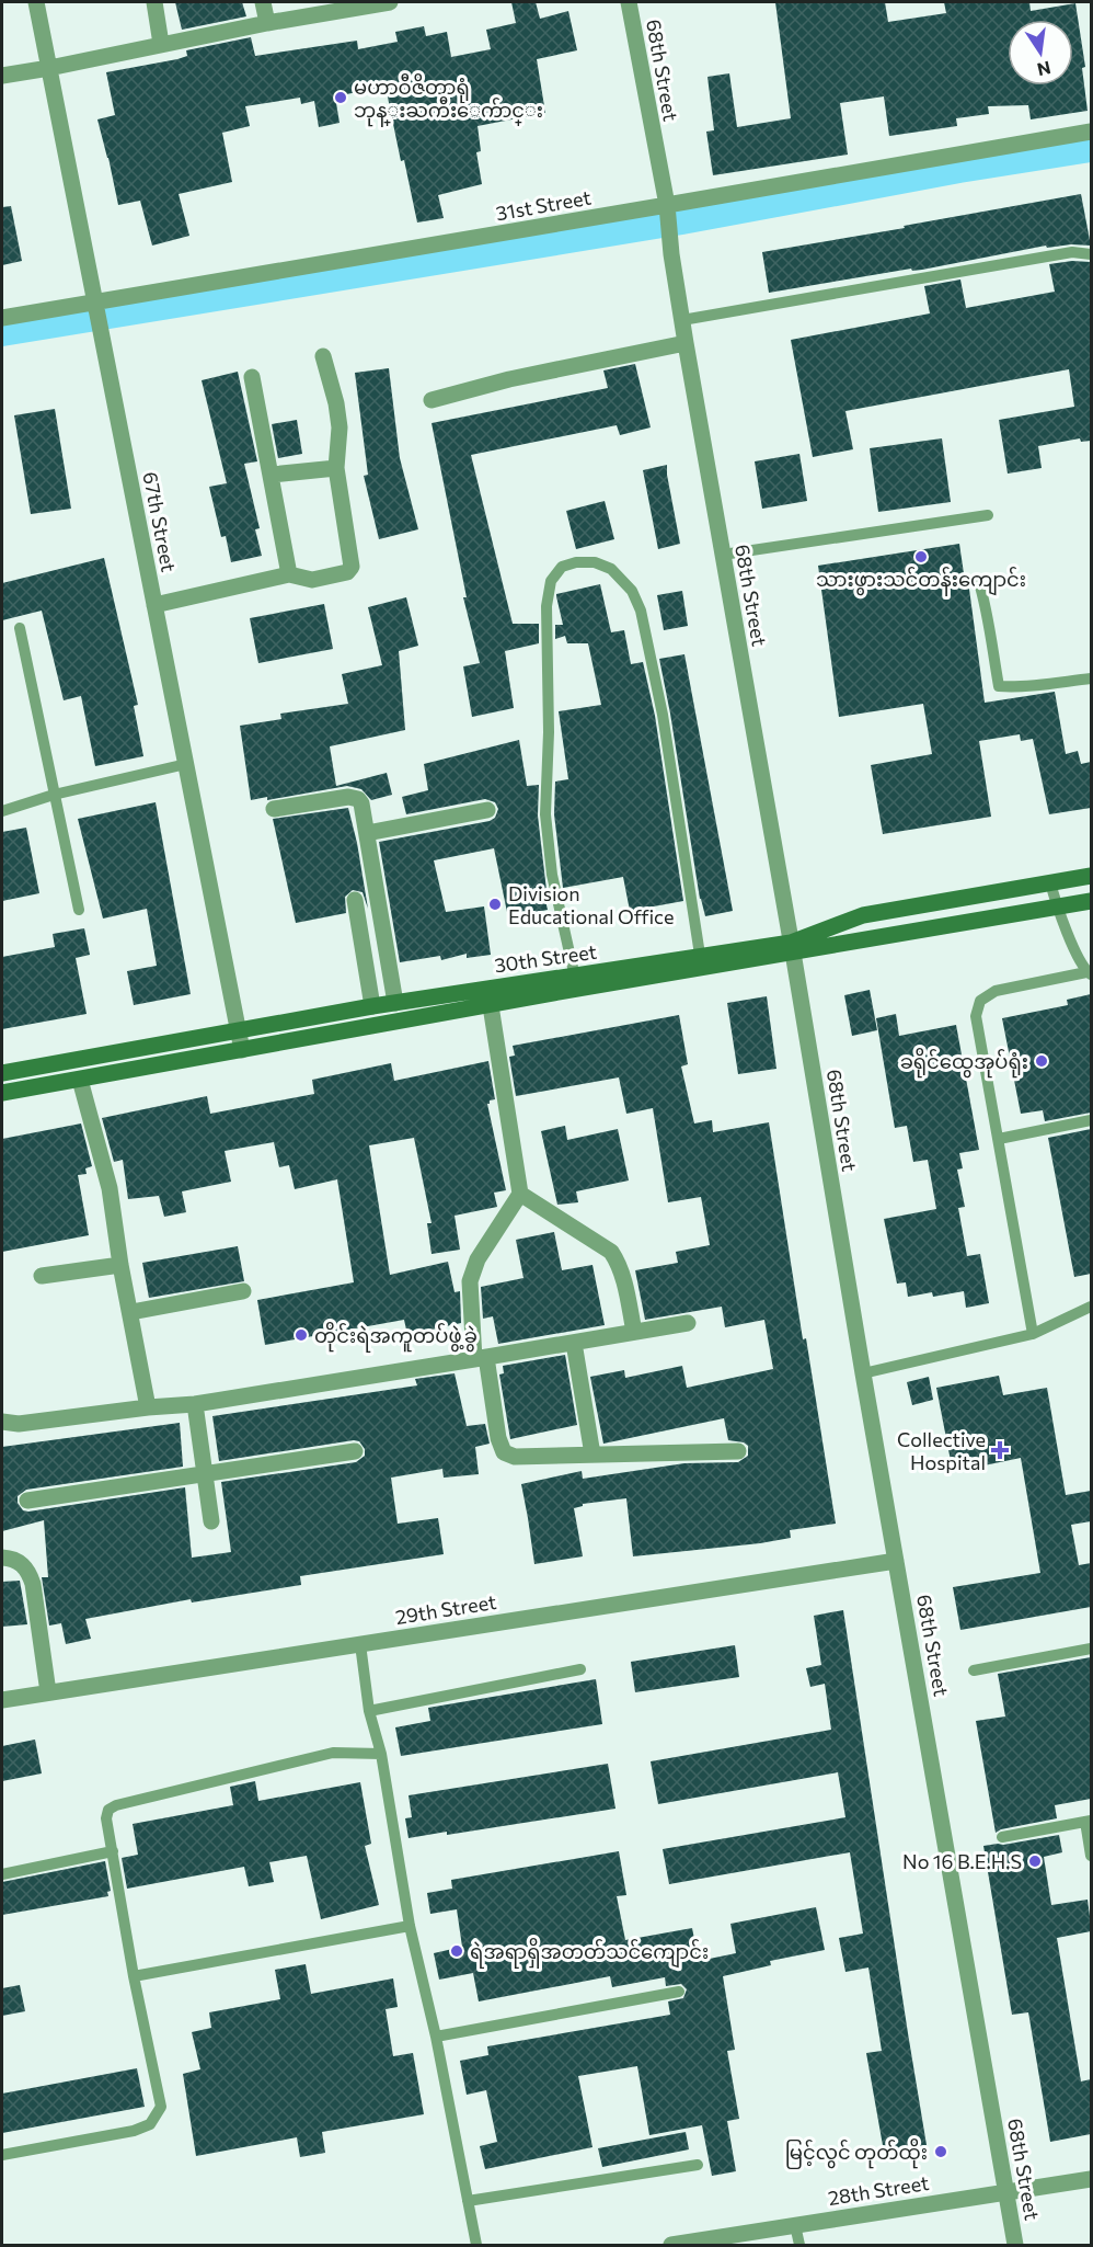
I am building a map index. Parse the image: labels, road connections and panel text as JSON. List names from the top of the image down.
{
  "streets": {
    "main road": ["30th Street"],
    "street": [
      "68th Street",
      "31st Street",
      "67th Street",
      "29th Street",
      "28th Street"
    ]
  },
  "crossings": [
    ["68th Street", "31st Street"],
    ["68th Street", "30th Street"],
    ["68th Street", "29th Street"],
    ["68th Street", "28th Street"],
    ["31st Street", "67th Street"],
    ["67th Street", "30th Street"]
  ],
  "places": {
    "other": [
      "မဟာဝီဇိတာရုံ ဘုန္းႀကီးေက်ာင္း",
      "သားဖွားသင်တန်းကျောင်း",
      "Division Educational Office",
      "ခရိုင်ထွေအုပ်ရုံး",
      "တိုင်းရဲအကူတပ်ဖွဲ့ခွဲ",
      "No 16 B.E.H.S",
      "ရဲအရာရှိအတတ်သင်ကျောင်း",
      "မြင့်လွင် တုတ်ထိုး"
    ],
    "health": ["Collective Hospital"]
  },
  "north": "bottom"
}
